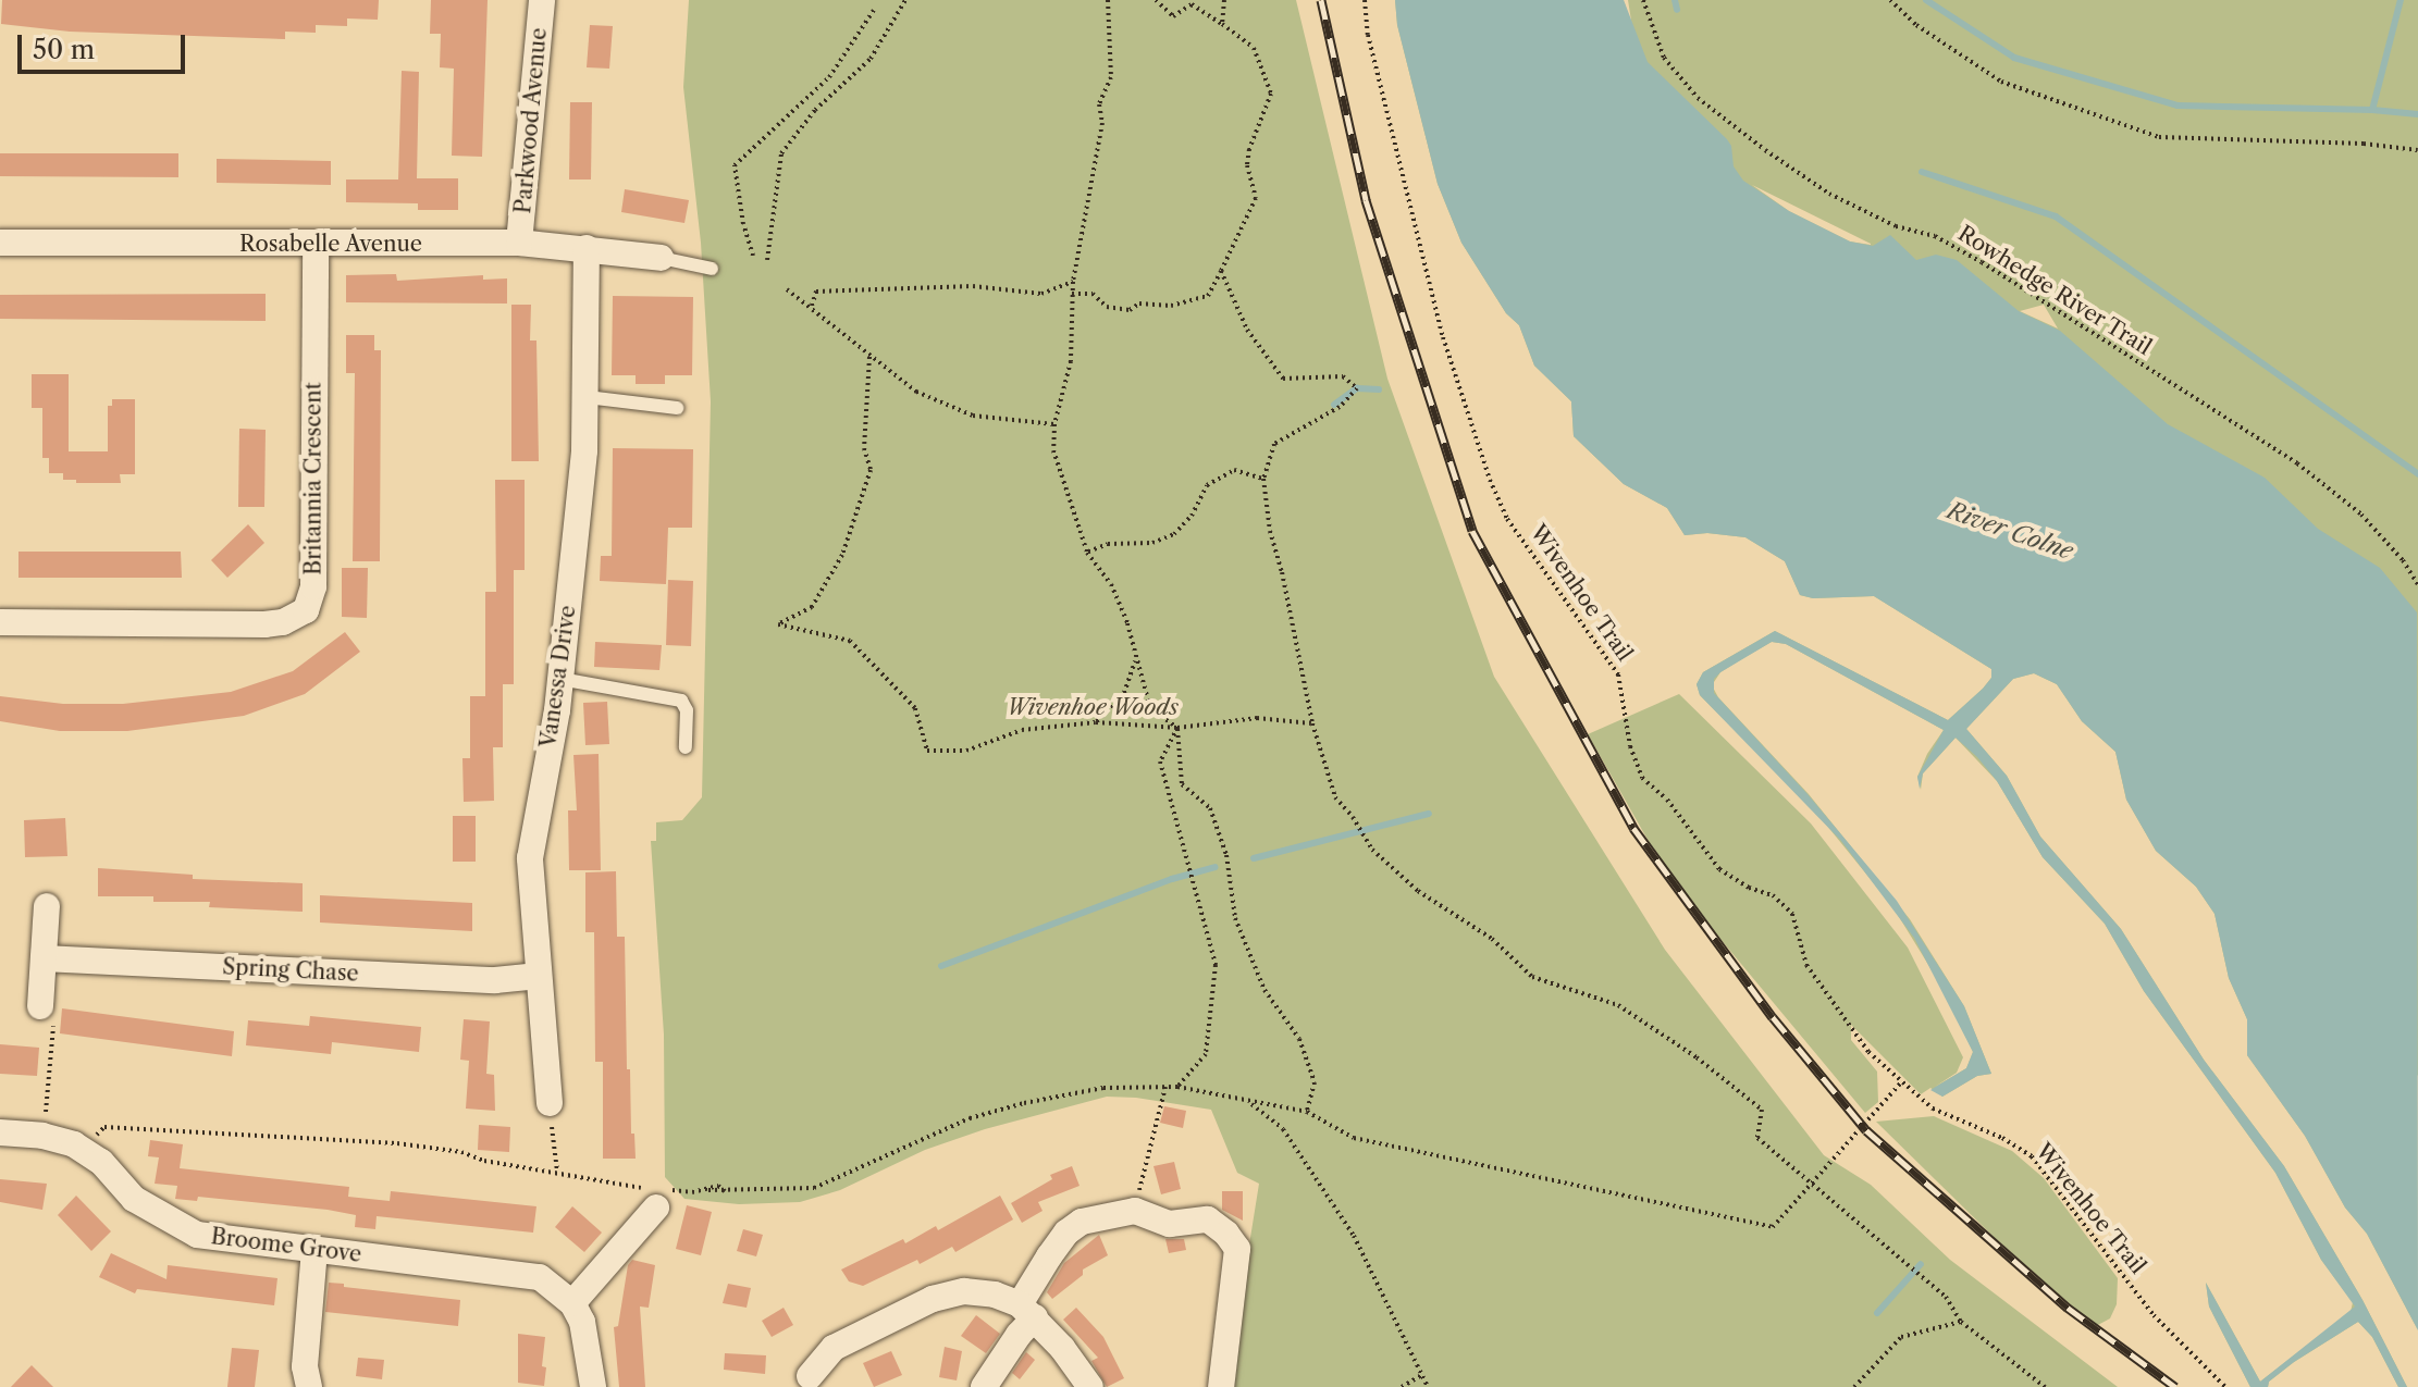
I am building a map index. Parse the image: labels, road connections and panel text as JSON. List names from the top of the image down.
{
  "streets": {
    "street": [
      "Parkwood Avenue",
      "Rosabelle Avenue",
      "Britannia Crescent",
      "Vanessa Drive",
      "Spring Chase",
      "Broome Grove"
    ],
    "path": ["Rowhedge River Trail", "Wivenhoe Trail"]
  },
  "crossings": [
    ["Parkwood Avenue", "Rosabelle Avenue"],
    ["Rosabelle Avenue", "Britannia Crescent"],
    ["Rosabelle Avenue", "Vanessa Drive"],
    ["Vanessa Drive", "Spring Chase"]
  ],
  "water": ["River Colne"],
  "parks": ["Wivenhoe Woods"],
  "scale_bar": "50 m"
}
